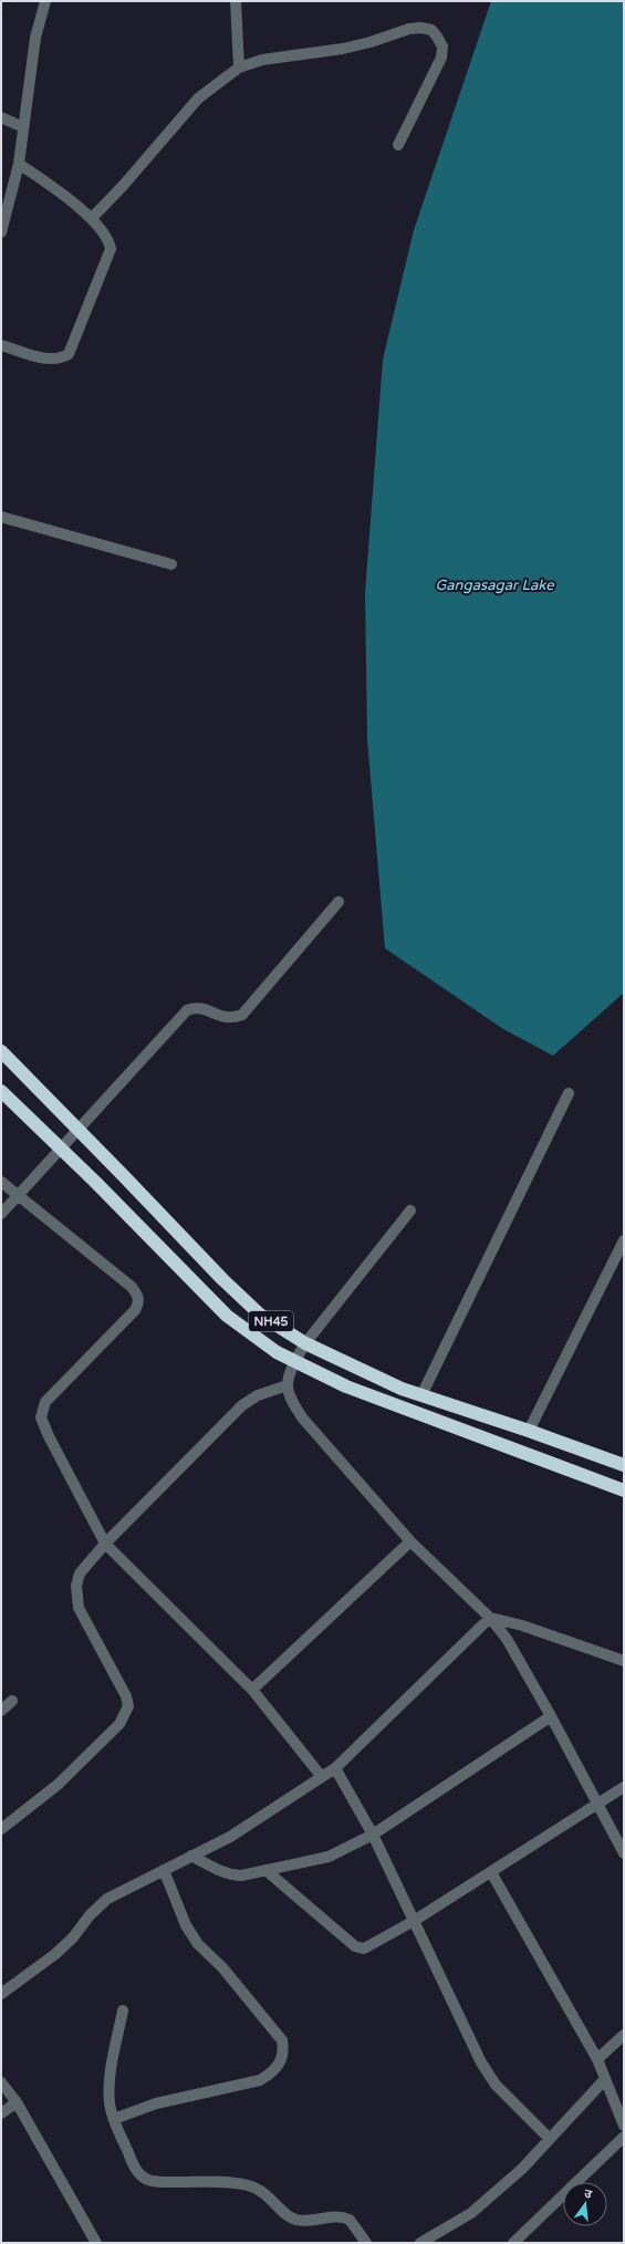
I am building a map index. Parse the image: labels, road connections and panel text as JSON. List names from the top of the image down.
{
  "streets": {
    "highway": ["NH45"]
  },
  "water": ["Gangasagar Lake"],
  "north": "top"
}
